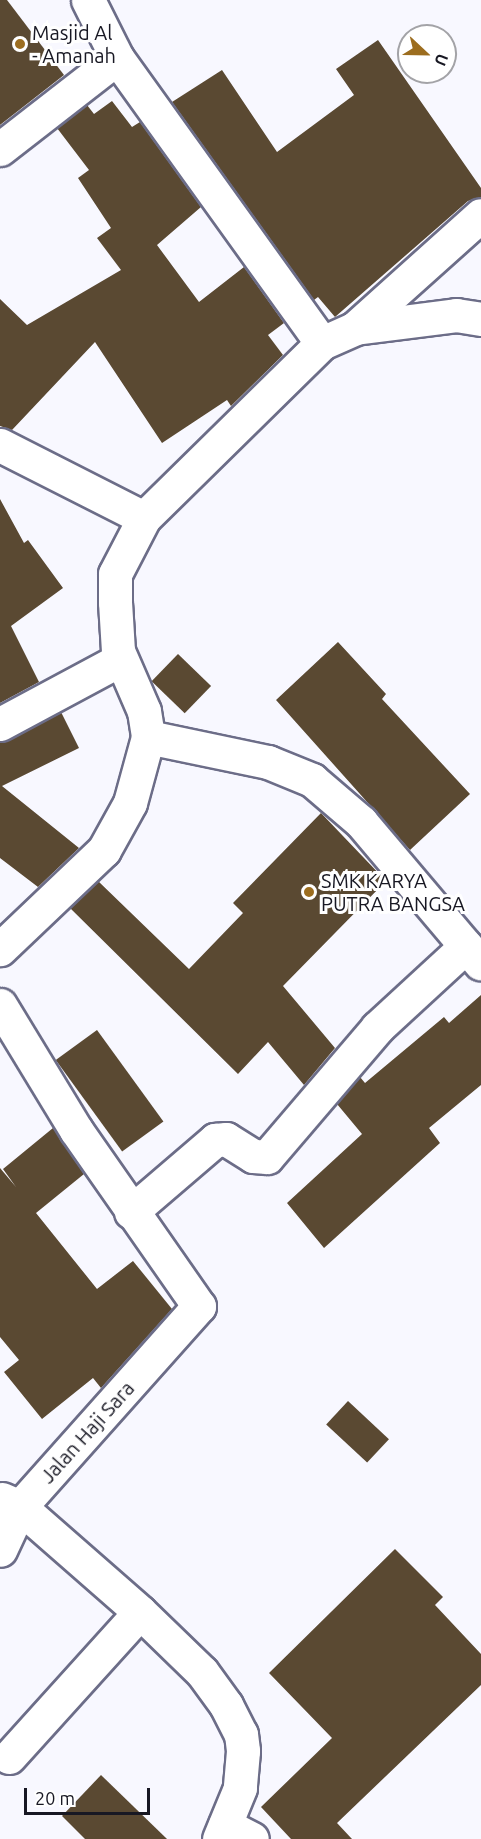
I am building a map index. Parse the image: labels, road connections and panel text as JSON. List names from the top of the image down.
{
  "streets": {
    "street": ["Jalan Haji Sara"]
  },
  "places": ["Masjid Al - Amanah", "SMK KARYA PUTRA BANGSA"],
  "scale_bar": "20 m",
  "north": "right"
}
